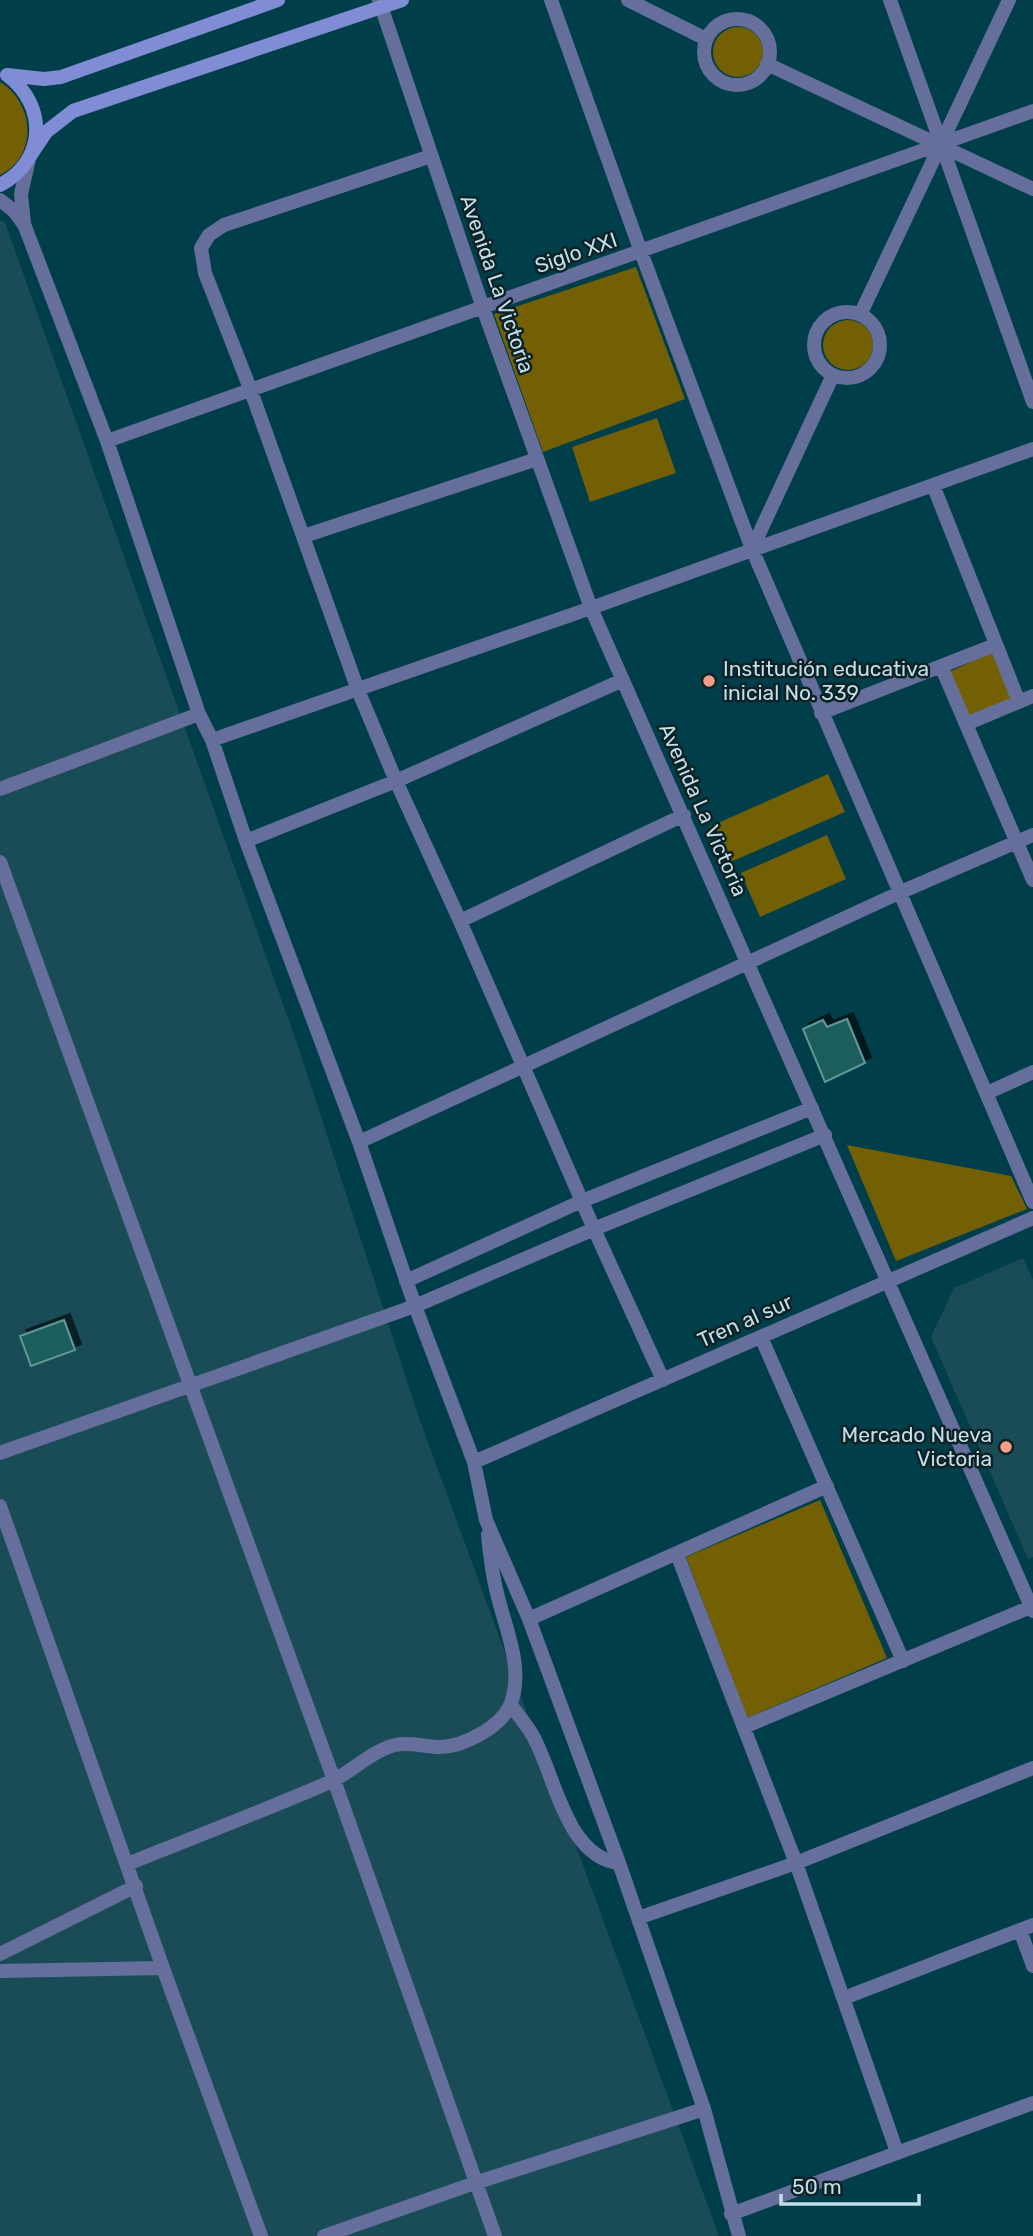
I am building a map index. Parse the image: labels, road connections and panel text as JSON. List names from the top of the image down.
{
  "streets": {
    "street": ["Siglo XXI", "Avenida La Victoria", "Tren al sur"]
  },
  "crossings": [
    ["Siglo XXI", "Avenida La Victoria"],
    ["Avenida La Victoria", "Tren al sur"]
  ],
  "places": ["Institución educativa inicial No. 339", "Mercado Nueva Victoria"],
  "scale_bar": "50 m"
}
